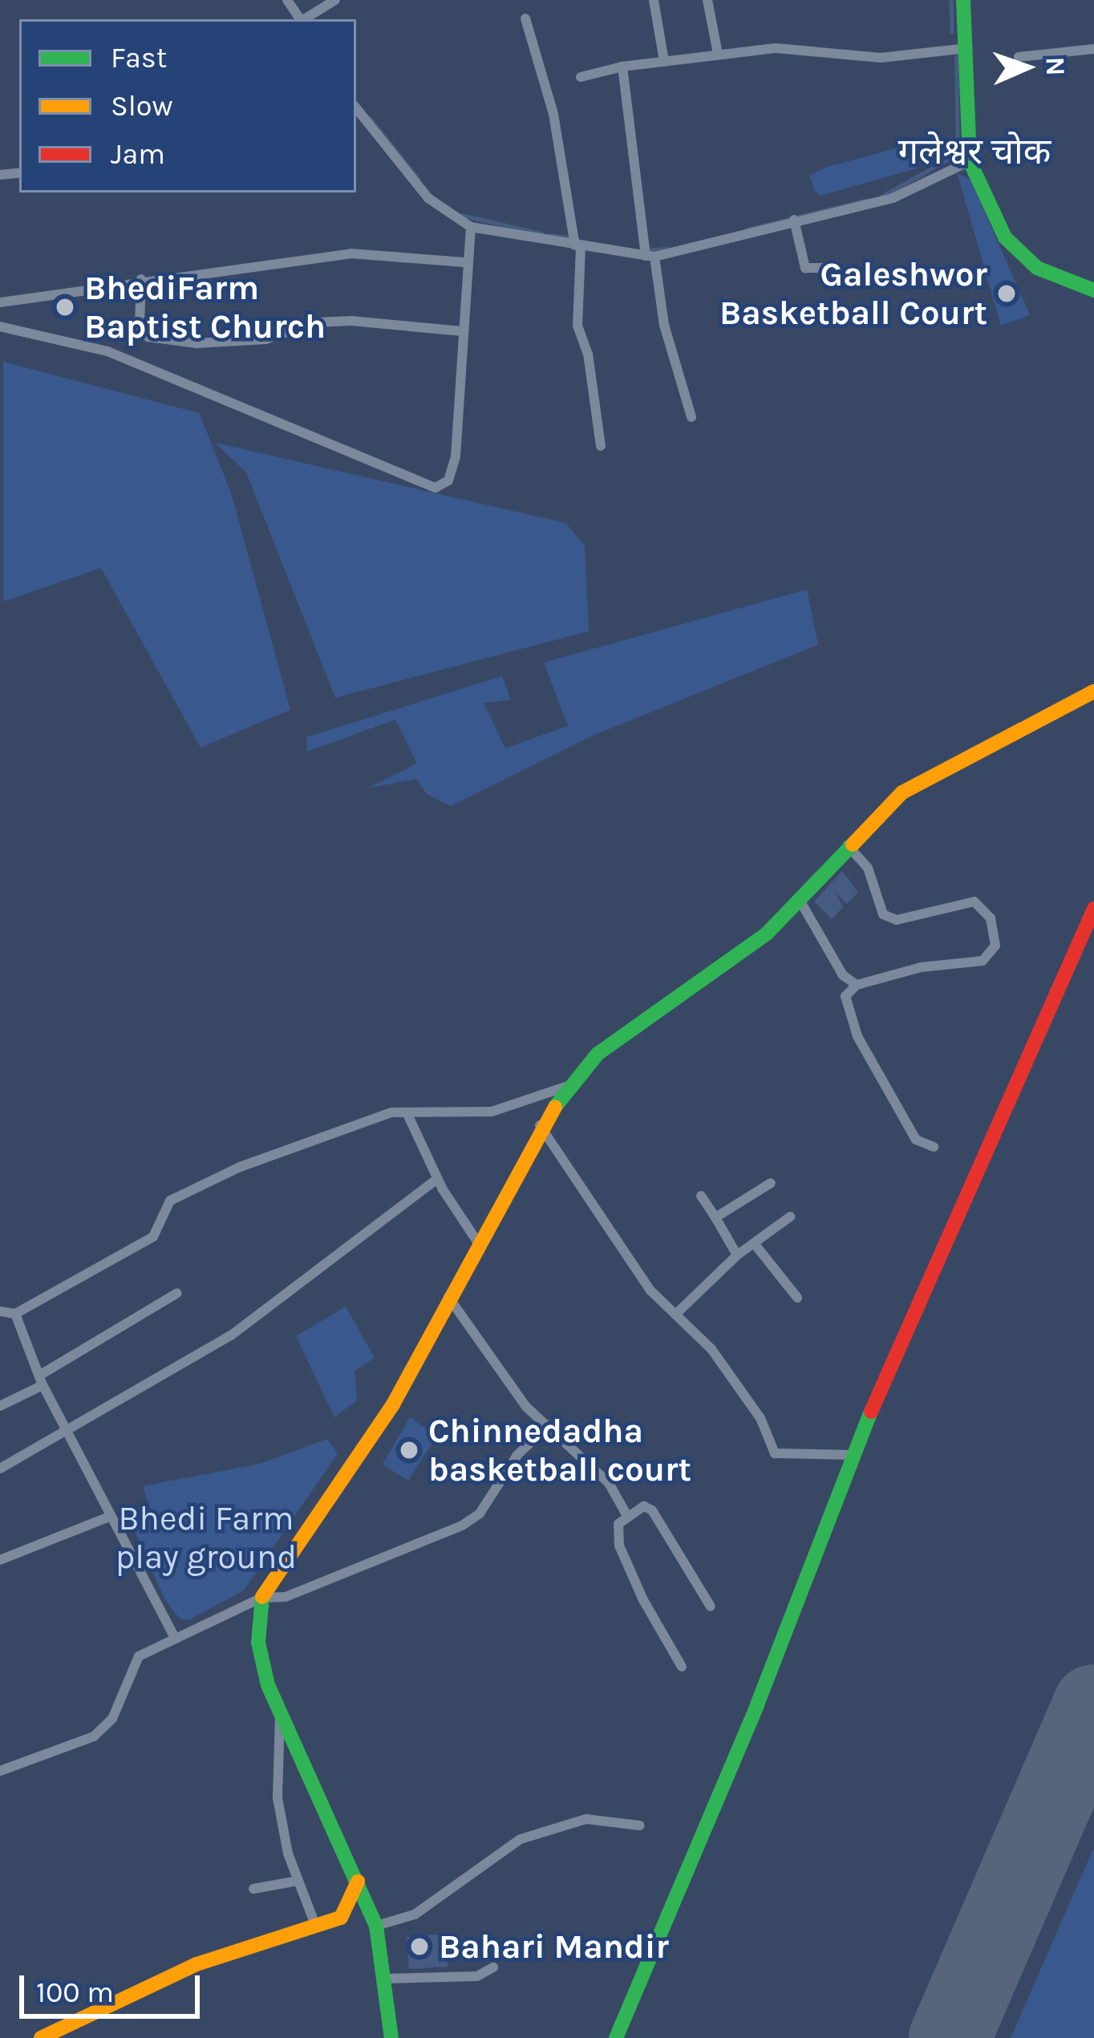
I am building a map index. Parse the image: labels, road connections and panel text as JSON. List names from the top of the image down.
{
  "districts": ["गलेश्वर चोक"],
  "parks": ["Bhedi Farm play ground"],
  "places": [
    "Galeshwor Basketball Court",
    "BhediFarm Baptist Church",
    "Chinnedadha basketball court",
    "Bahari Mandir"
  ],
  "legend": ["Fast", "Slow", "Jam"],
  "scale_bar": "100 m",
  "north": "right"
}
